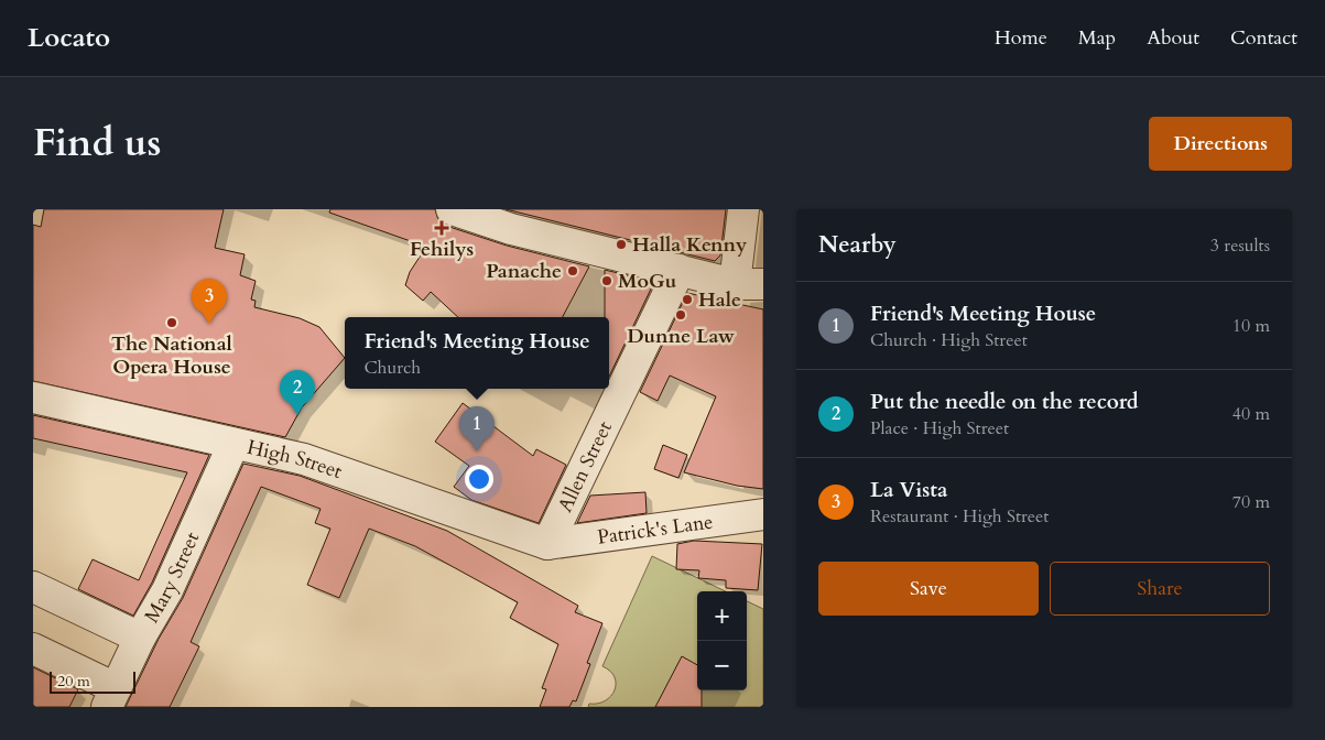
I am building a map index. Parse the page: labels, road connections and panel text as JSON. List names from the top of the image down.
{
  "streets": {
    "street": [
      "High Street",
      "Allen Street",
      "Patrick's Lane",
      "Mary Street"
    ]
  },
  "crossings": [
    ["High Street", "Allen Street"],
    ["High Street", "Patrick's Lane"],
    ["High Street", "Mary Street"],
    ["Allen Street", "Patrick's Lane"]
  ],
  "places": {
    "health": ["Fehilys"],
    "other": [
      "Halla Kenny",
      "Panache",
      "MoGu",
      "Hale",
      "Dunne Law",
      "The National Opera House"
    ]
  },
  "scale_bar": "20 m",
  "page": {
    "header": "Locato",
    "nav": [
      "Home",
      "Map",
      "About",
      "Contact"
    ],
    "title": "Find us",
    "buttons": [
      "Directions",
      ["Save", "Share"]
    ],
    "heading": ["Nearby", "3 results"],
    "pins": ["3", "2", "1"],
    "list": [
      {
        "mark": "1",
        "name": "Friend's Meeting House",
        "note": "Church · High Street",
        "value": "10 m"
      },
      {
        "mark": "2",
        "name": "Put the needle on the record",
        "note": "Place · High Street",
        "value": "40 m"
      },
      {
        "mark": "3",
        "name": "La Vista",
        "note": "Restaurant · High Street",
        "value": "70 m"
      }
    ],
    "popup": ["Friend's Meeting House", "Church"],
    "map_buttons": ["+", "−"],
    "scale": "20 m"
  }
}
